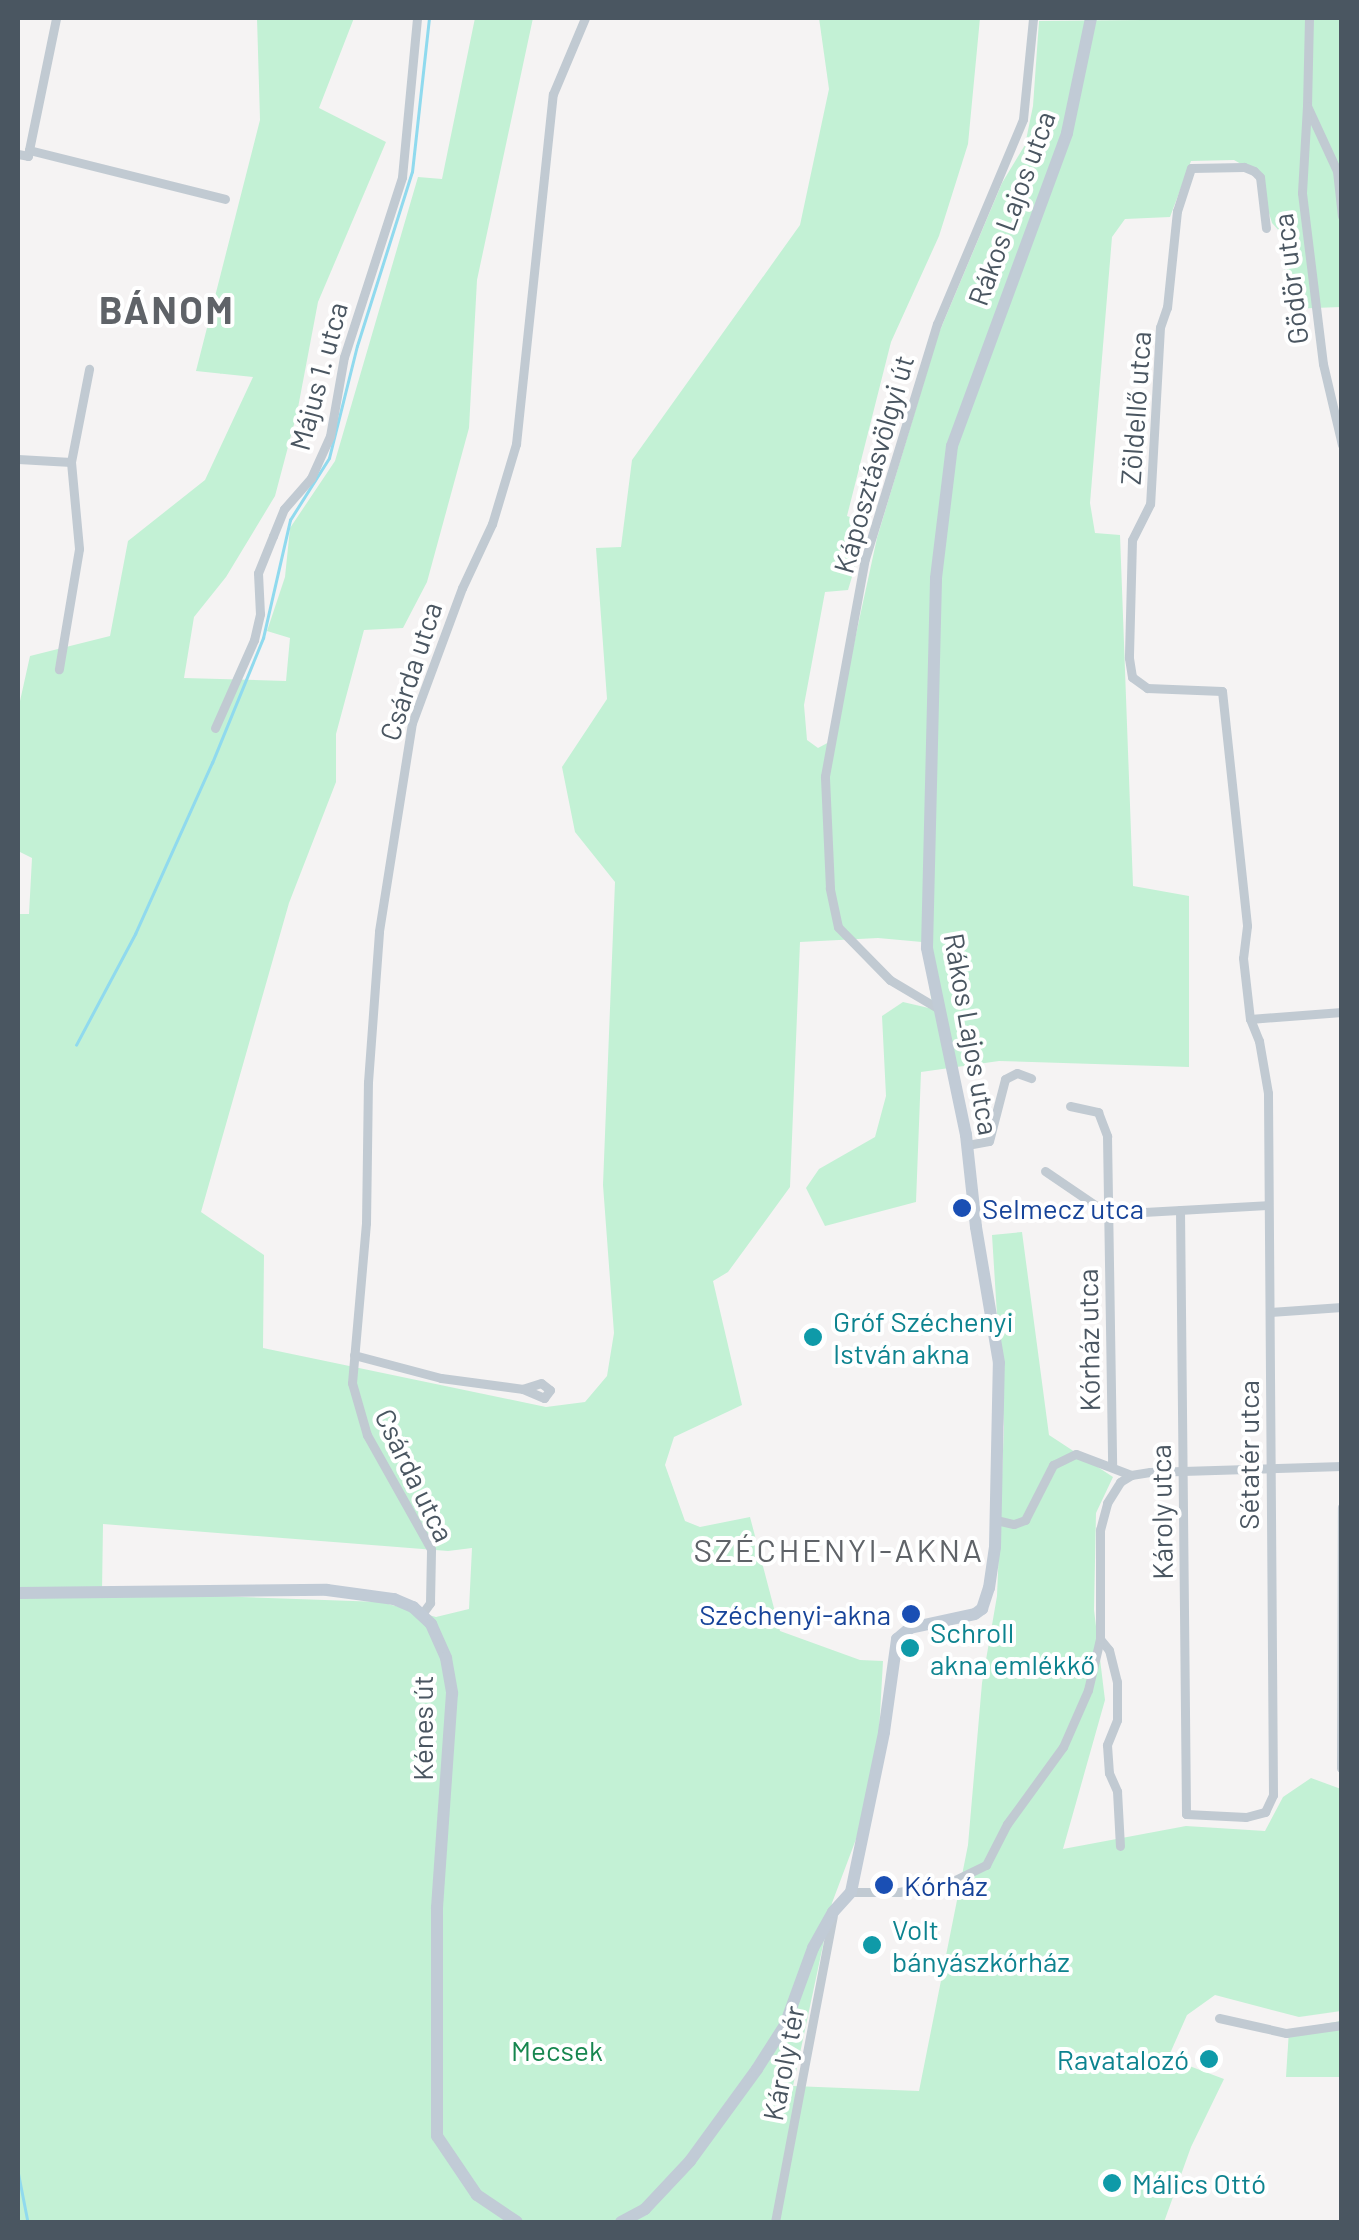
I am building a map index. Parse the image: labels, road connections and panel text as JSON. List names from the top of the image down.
{
  "streets": {
    "street": [
      "Rákos Lajos utca",
      "Gödör utca",
      "Május 1. utca",
      "Zöldellő utca",
      "Káposztásvölgyi út",
      "Csárda utca",
      "Kórház utca",
      "Sétatér utca",
      "Károly utca",
      "Kénes út",
      "Károly tér"
    ]
  },
  "crossings": [
    ["Rákos Lajos utca", "Káposztásvölgyi út"],
    ["Zöldellő utca", "Sétatér utca"],
    ["Csárda utca", "Kénes út"],
    ["Sétatér utca", "Károly utca"]
  ],
  "districts": ["BÁNOM", "SZÉCHENYI-AKNA"],
  "parks": ["Mecsek"],
  "places": [
    "Selmecz utca",
    "Gróf Széchenyi István akna",
    "Széchenyi-akna",
    "Schroll akna emlékkő",
    "Kórház",
    "Volt bányászkórház",
    "Ravatalozó",
    "Málics Ottó"
  ]
}
